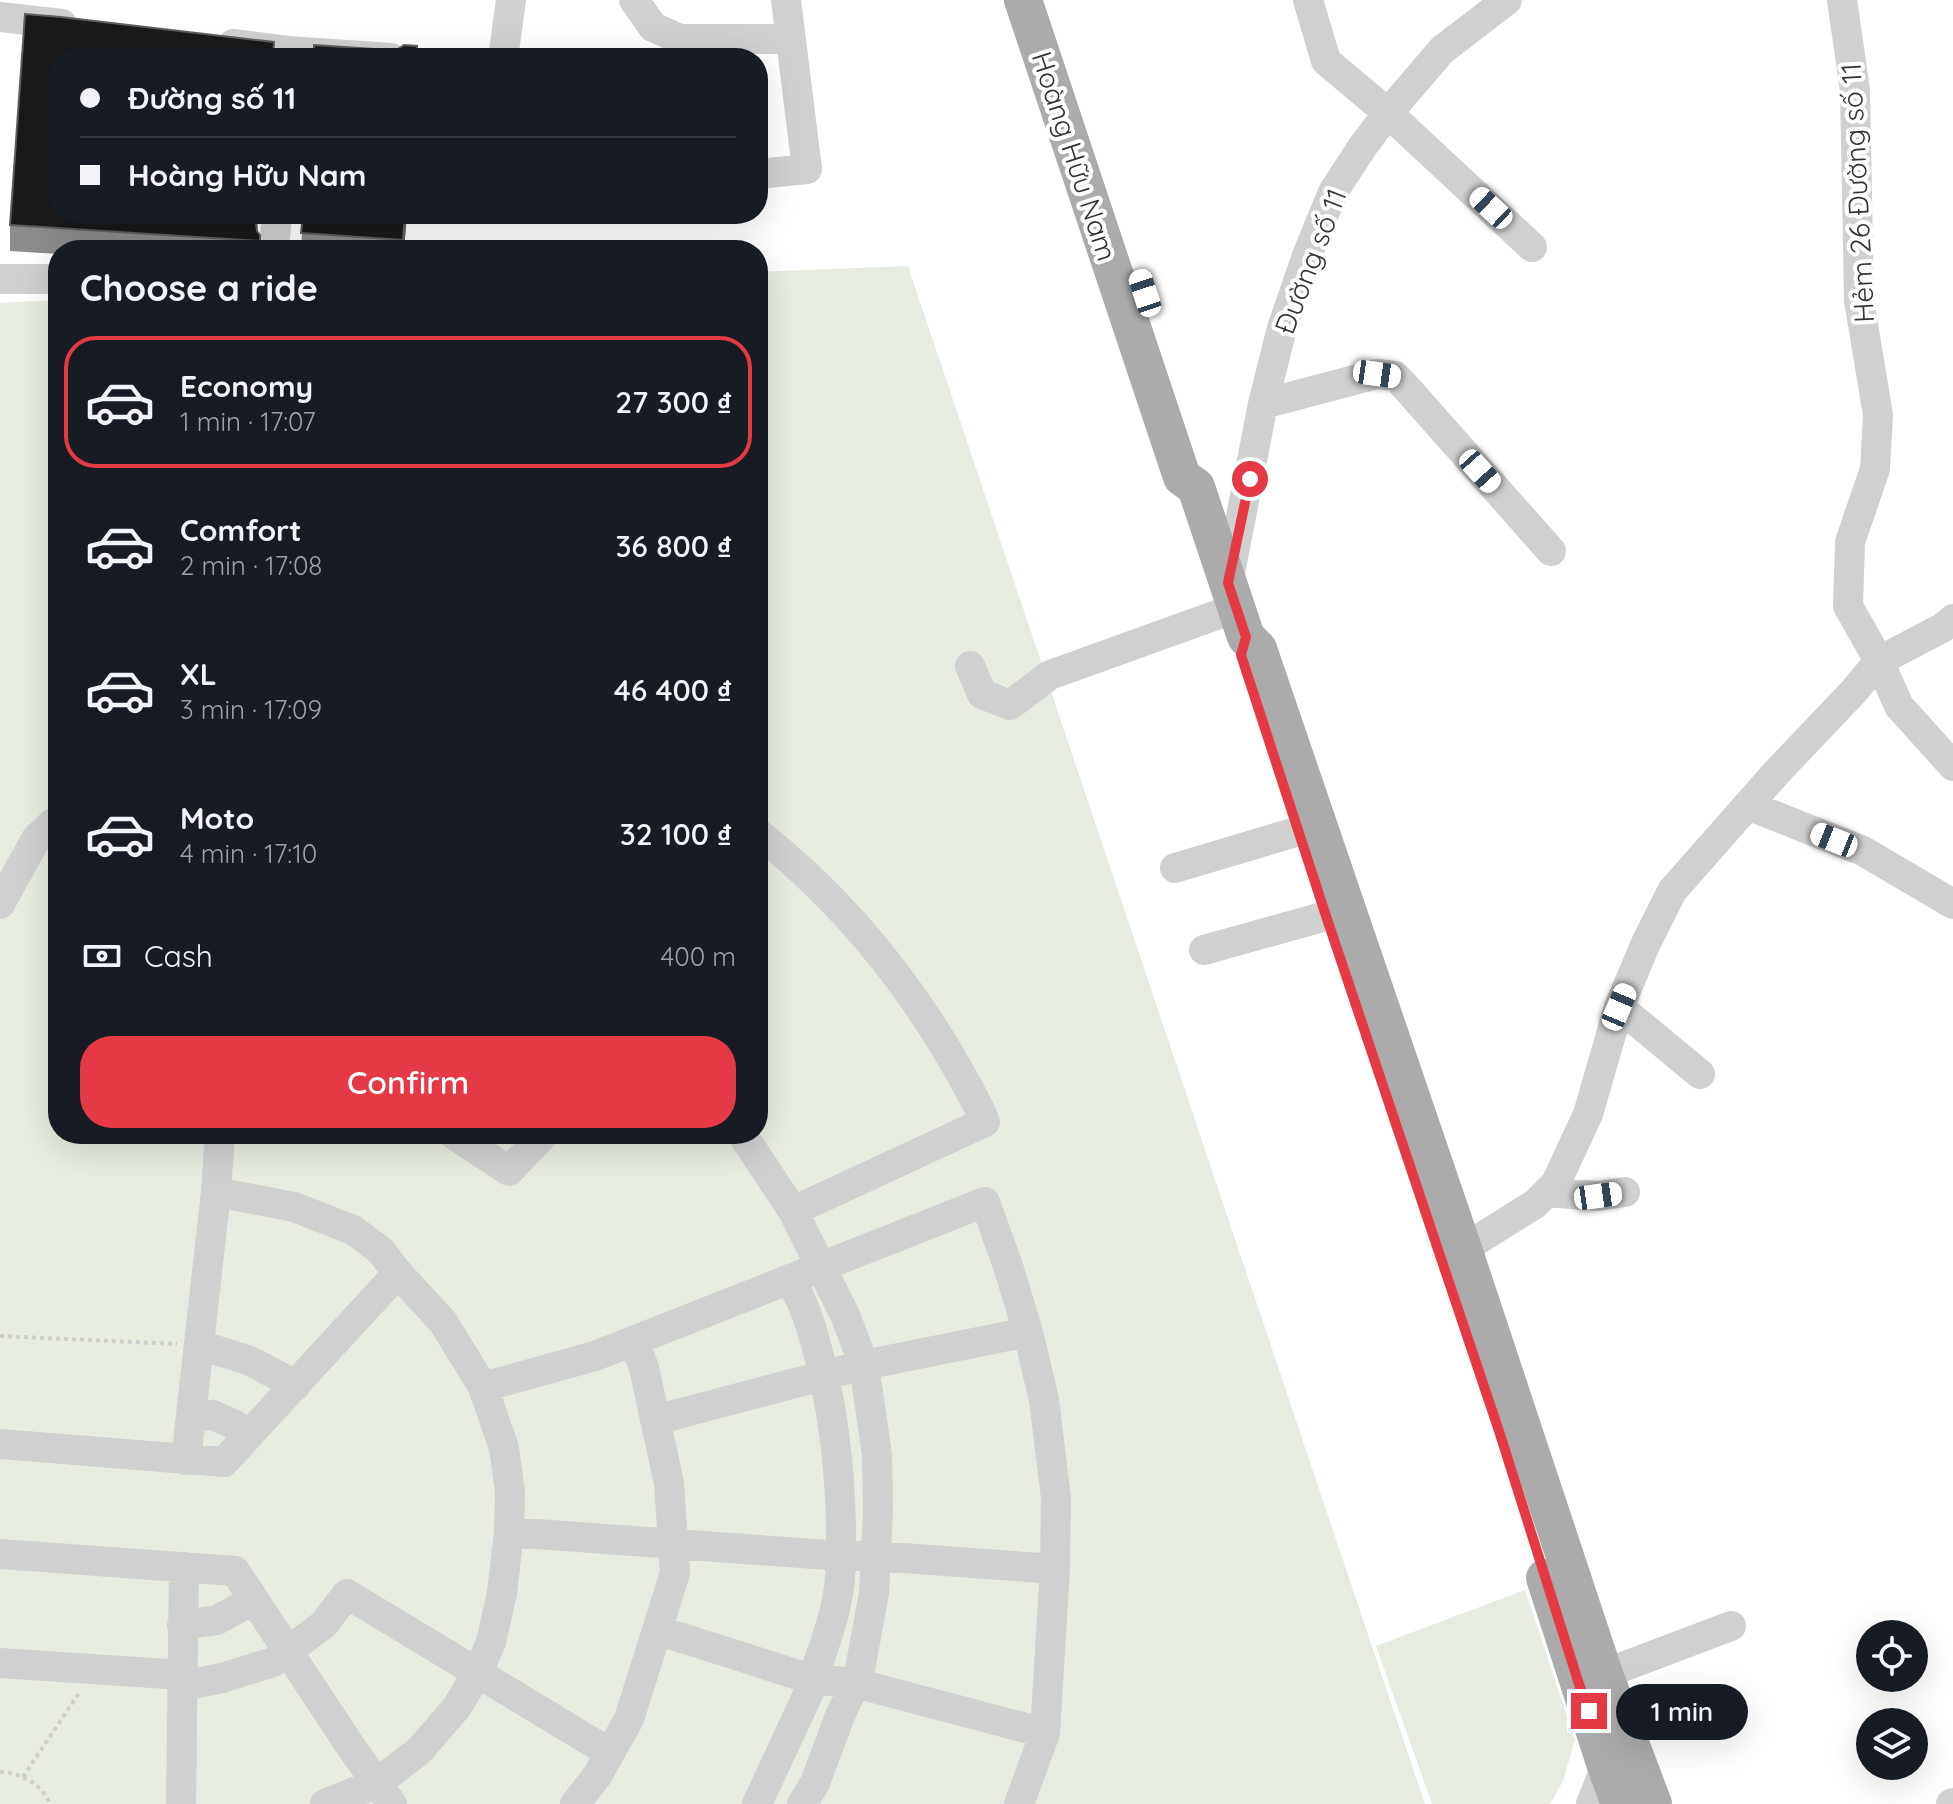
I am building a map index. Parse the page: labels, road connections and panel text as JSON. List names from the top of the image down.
{
  "streets": {
    "main road": ["Hoàng Hữu Nam"],
    "street": ["Hẻm 26 Đường số 11", "Đường số 11"]
  },
  "crossings": [
    ["Hoàng Hữu Nam", "Đường số 11"]
  ],
  "page": {
    "banner": ["Đường số 11", "Hoàng Hữu Nam"],
    "heading": "Choose a ride",
    "list": [
      {
        "name": "Economy",
        "note": "1 min · 17:07",
        "value": "27 300 ₫"
      },
      {
        "name": "Comfort",
        "note": "2 min · 17:08",
        "value": "36 800 ₫"
      },
      {
        "name": "XL",
        "note": "3 min · 17:09",
        "value": "46 400 ₫"
      },
      {
        "name": "Moto",
        "note": "4 min · 17:10",
        "value": "32 100 ₫"
      }
    ],
    "pay": ["Cash", "400 m"],
    "buttons": "Confirm",
    "bubble": "1 min"
  }
}
